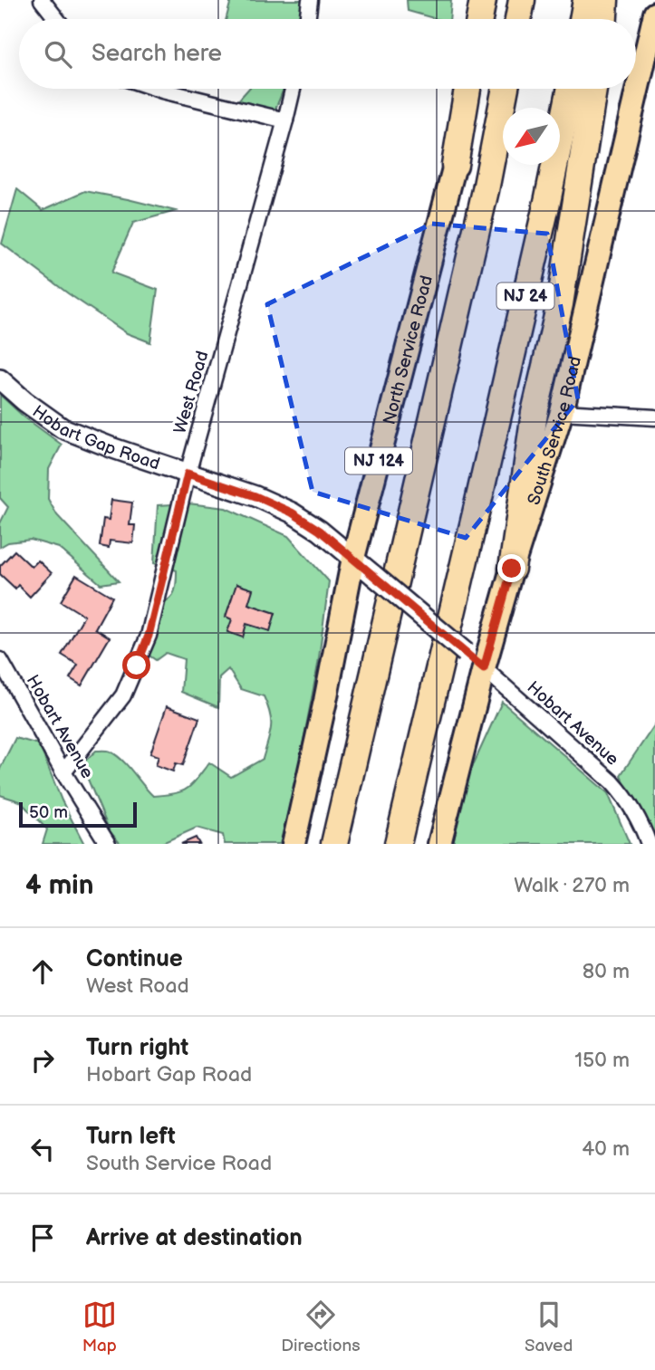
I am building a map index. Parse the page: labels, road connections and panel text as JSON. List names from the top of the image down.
{
  "streets": {
    "highway": ["NJ 24"],
    "main road": ["North Service Road", "South Service Road", "NJ 124"],
    "street": ["West Road", "Hobart Gap Road", "Hobart Avenue"]
  },
  "crossings": [
    ["North Service Road", "Hobart Gap Road"],
    ["West Road", "Hobart Gap Road"],
    ["West Road", "Hobart Avenue"],
    ["South Service Road", "Hobart Gap Road"],
    ["South Service Road", "Hobart Avenue"],
    ["Hobart Gap Road", "Hobart Avenue"]
  ],
  "scale_bar": "50 m",
  "north": "bottom left",
  "page": {
    "search": "Search here",
    "scale": "50 m",
    "heading": ["4 min", "Walk · 270 m"],
    "list": [
      ["Continue", "West Road", "80 m"],
      ["Turn right", "Hobart Gap Road", "150 m"],
      ["Turn left", "South Service Road", "40 m"],
      "Arrive at destination"
    ],
    "nav": ["Map", "Directions", "Saved"]
  }
}
